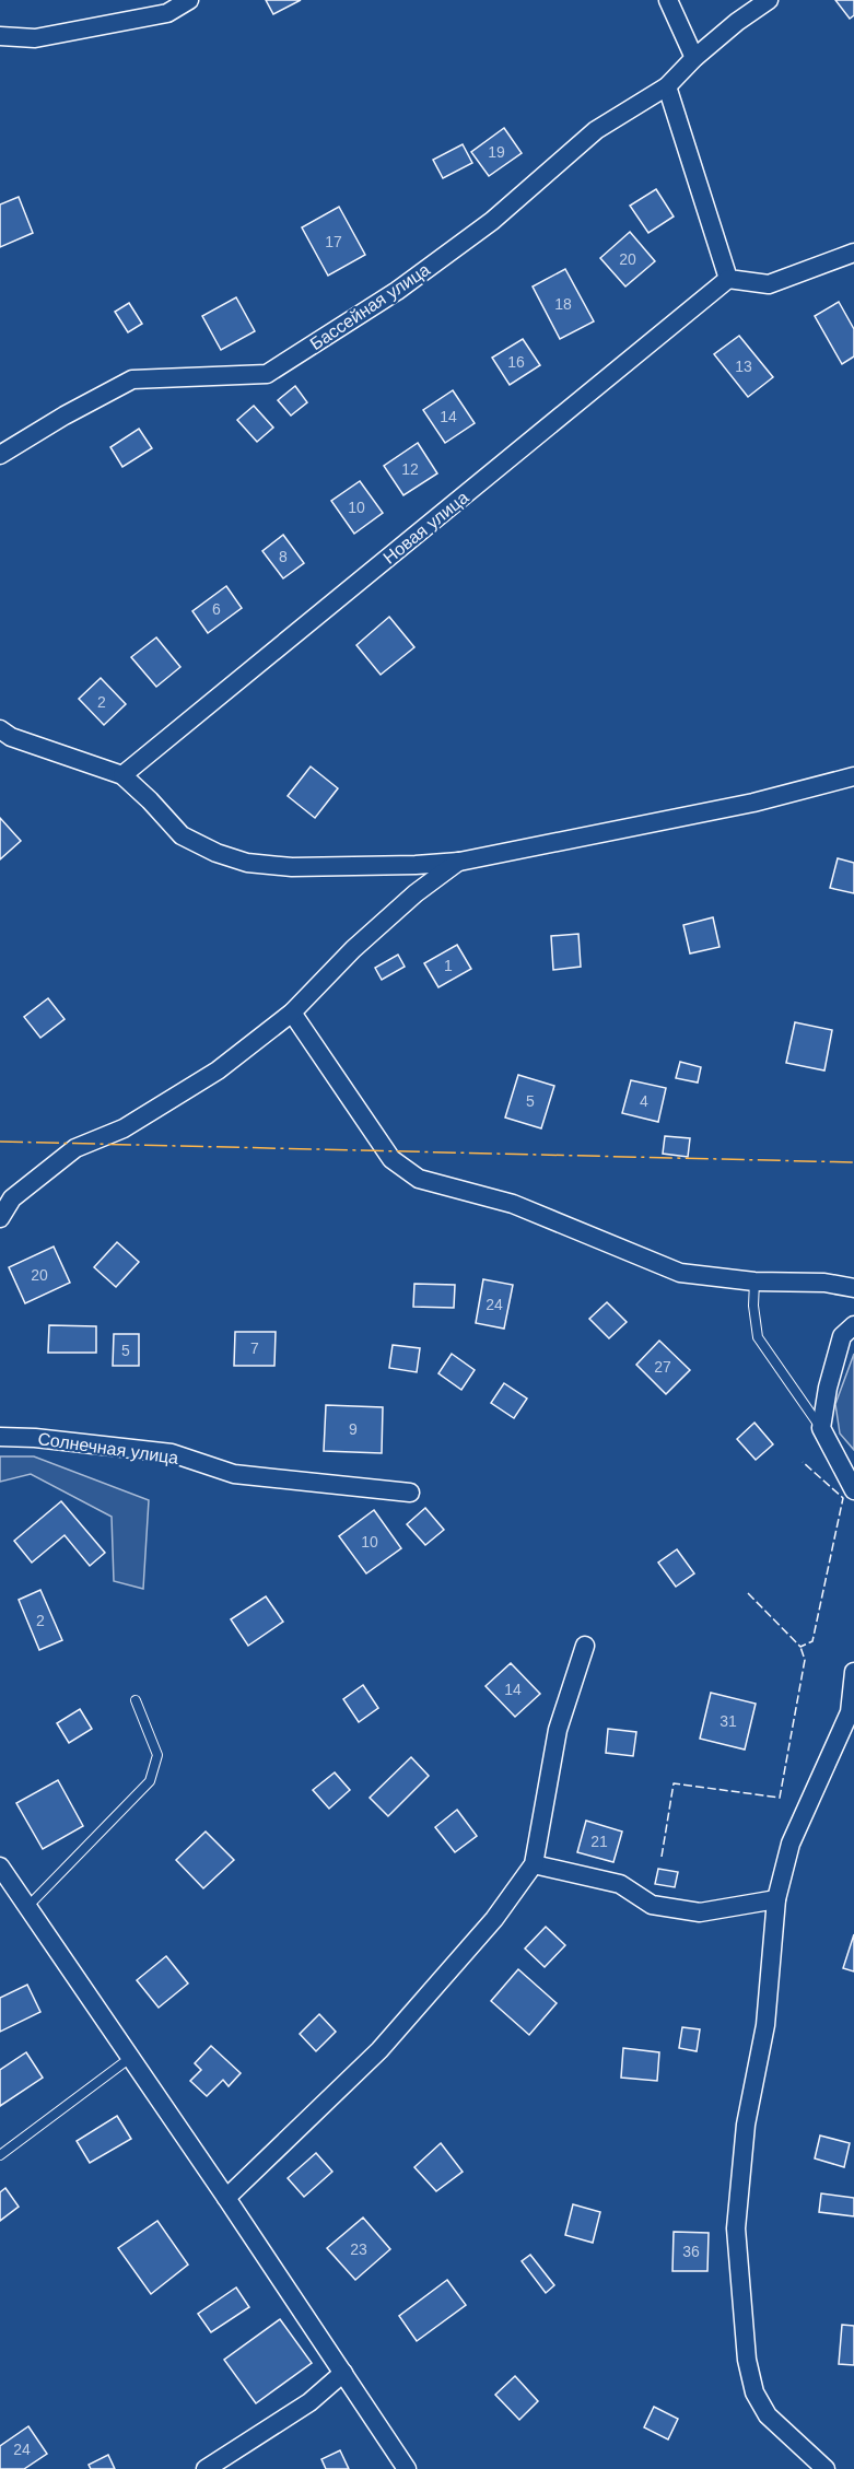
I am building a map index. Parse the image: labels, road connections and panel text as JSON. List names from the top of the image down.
{
  "streets": {
    "street": ["Бассейная улица", "Новая улица", "Солнечная улица"]
  },
  "house_numbers": [
    "19",
    "17",
    "20",
    "18",
    "16",
    "13",
    "14",
    "12",
    "10",
    "8",
    "6",
    "2",
    "1",
    "5",
    "4",
    "20",
    "24",
    "7",
    "5",
    "27",
    "9",
    "10",
    "2",
    "14",
    "31",
    "21",
    "23",
    "36",
    "24"
  ]
}
